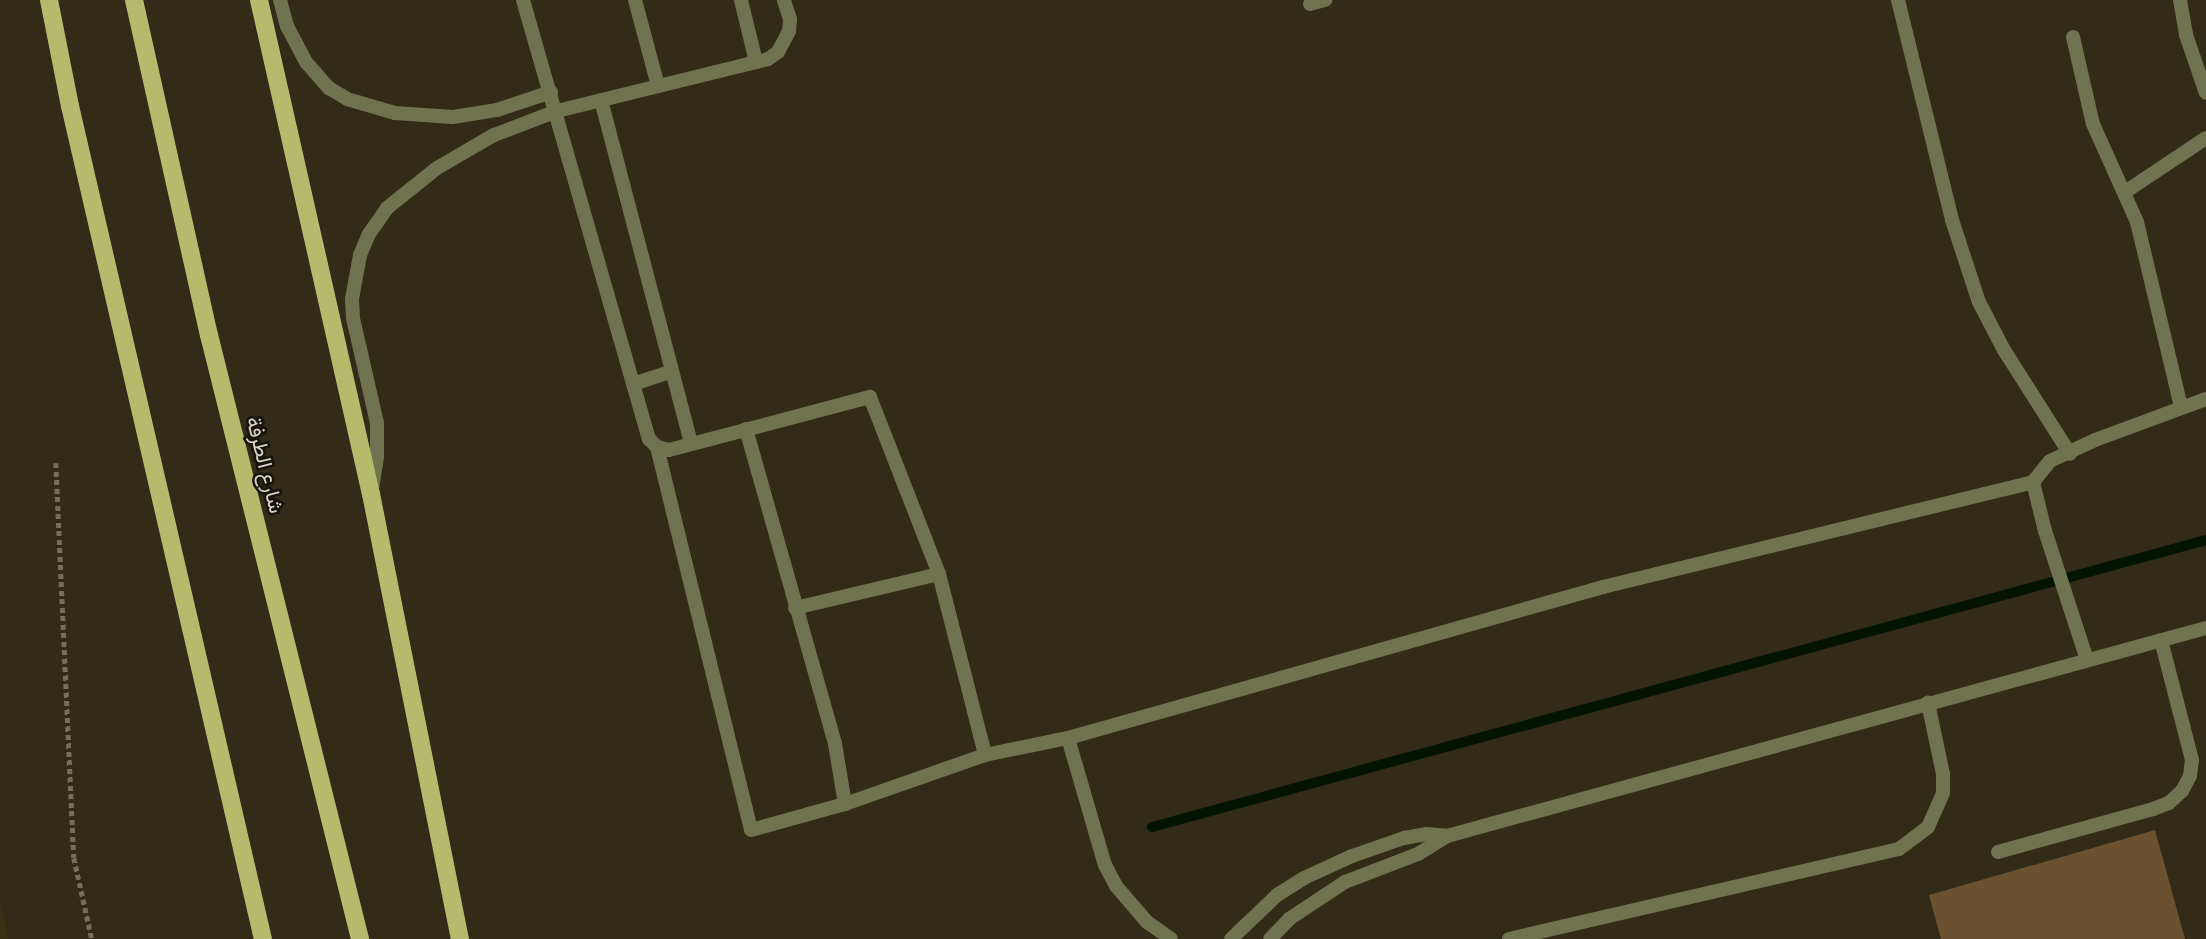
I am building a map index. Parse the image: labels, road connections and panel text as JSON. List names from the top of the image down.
{
  "streets": {
    "main road": ["شارع الطرفة"]
  }
}
